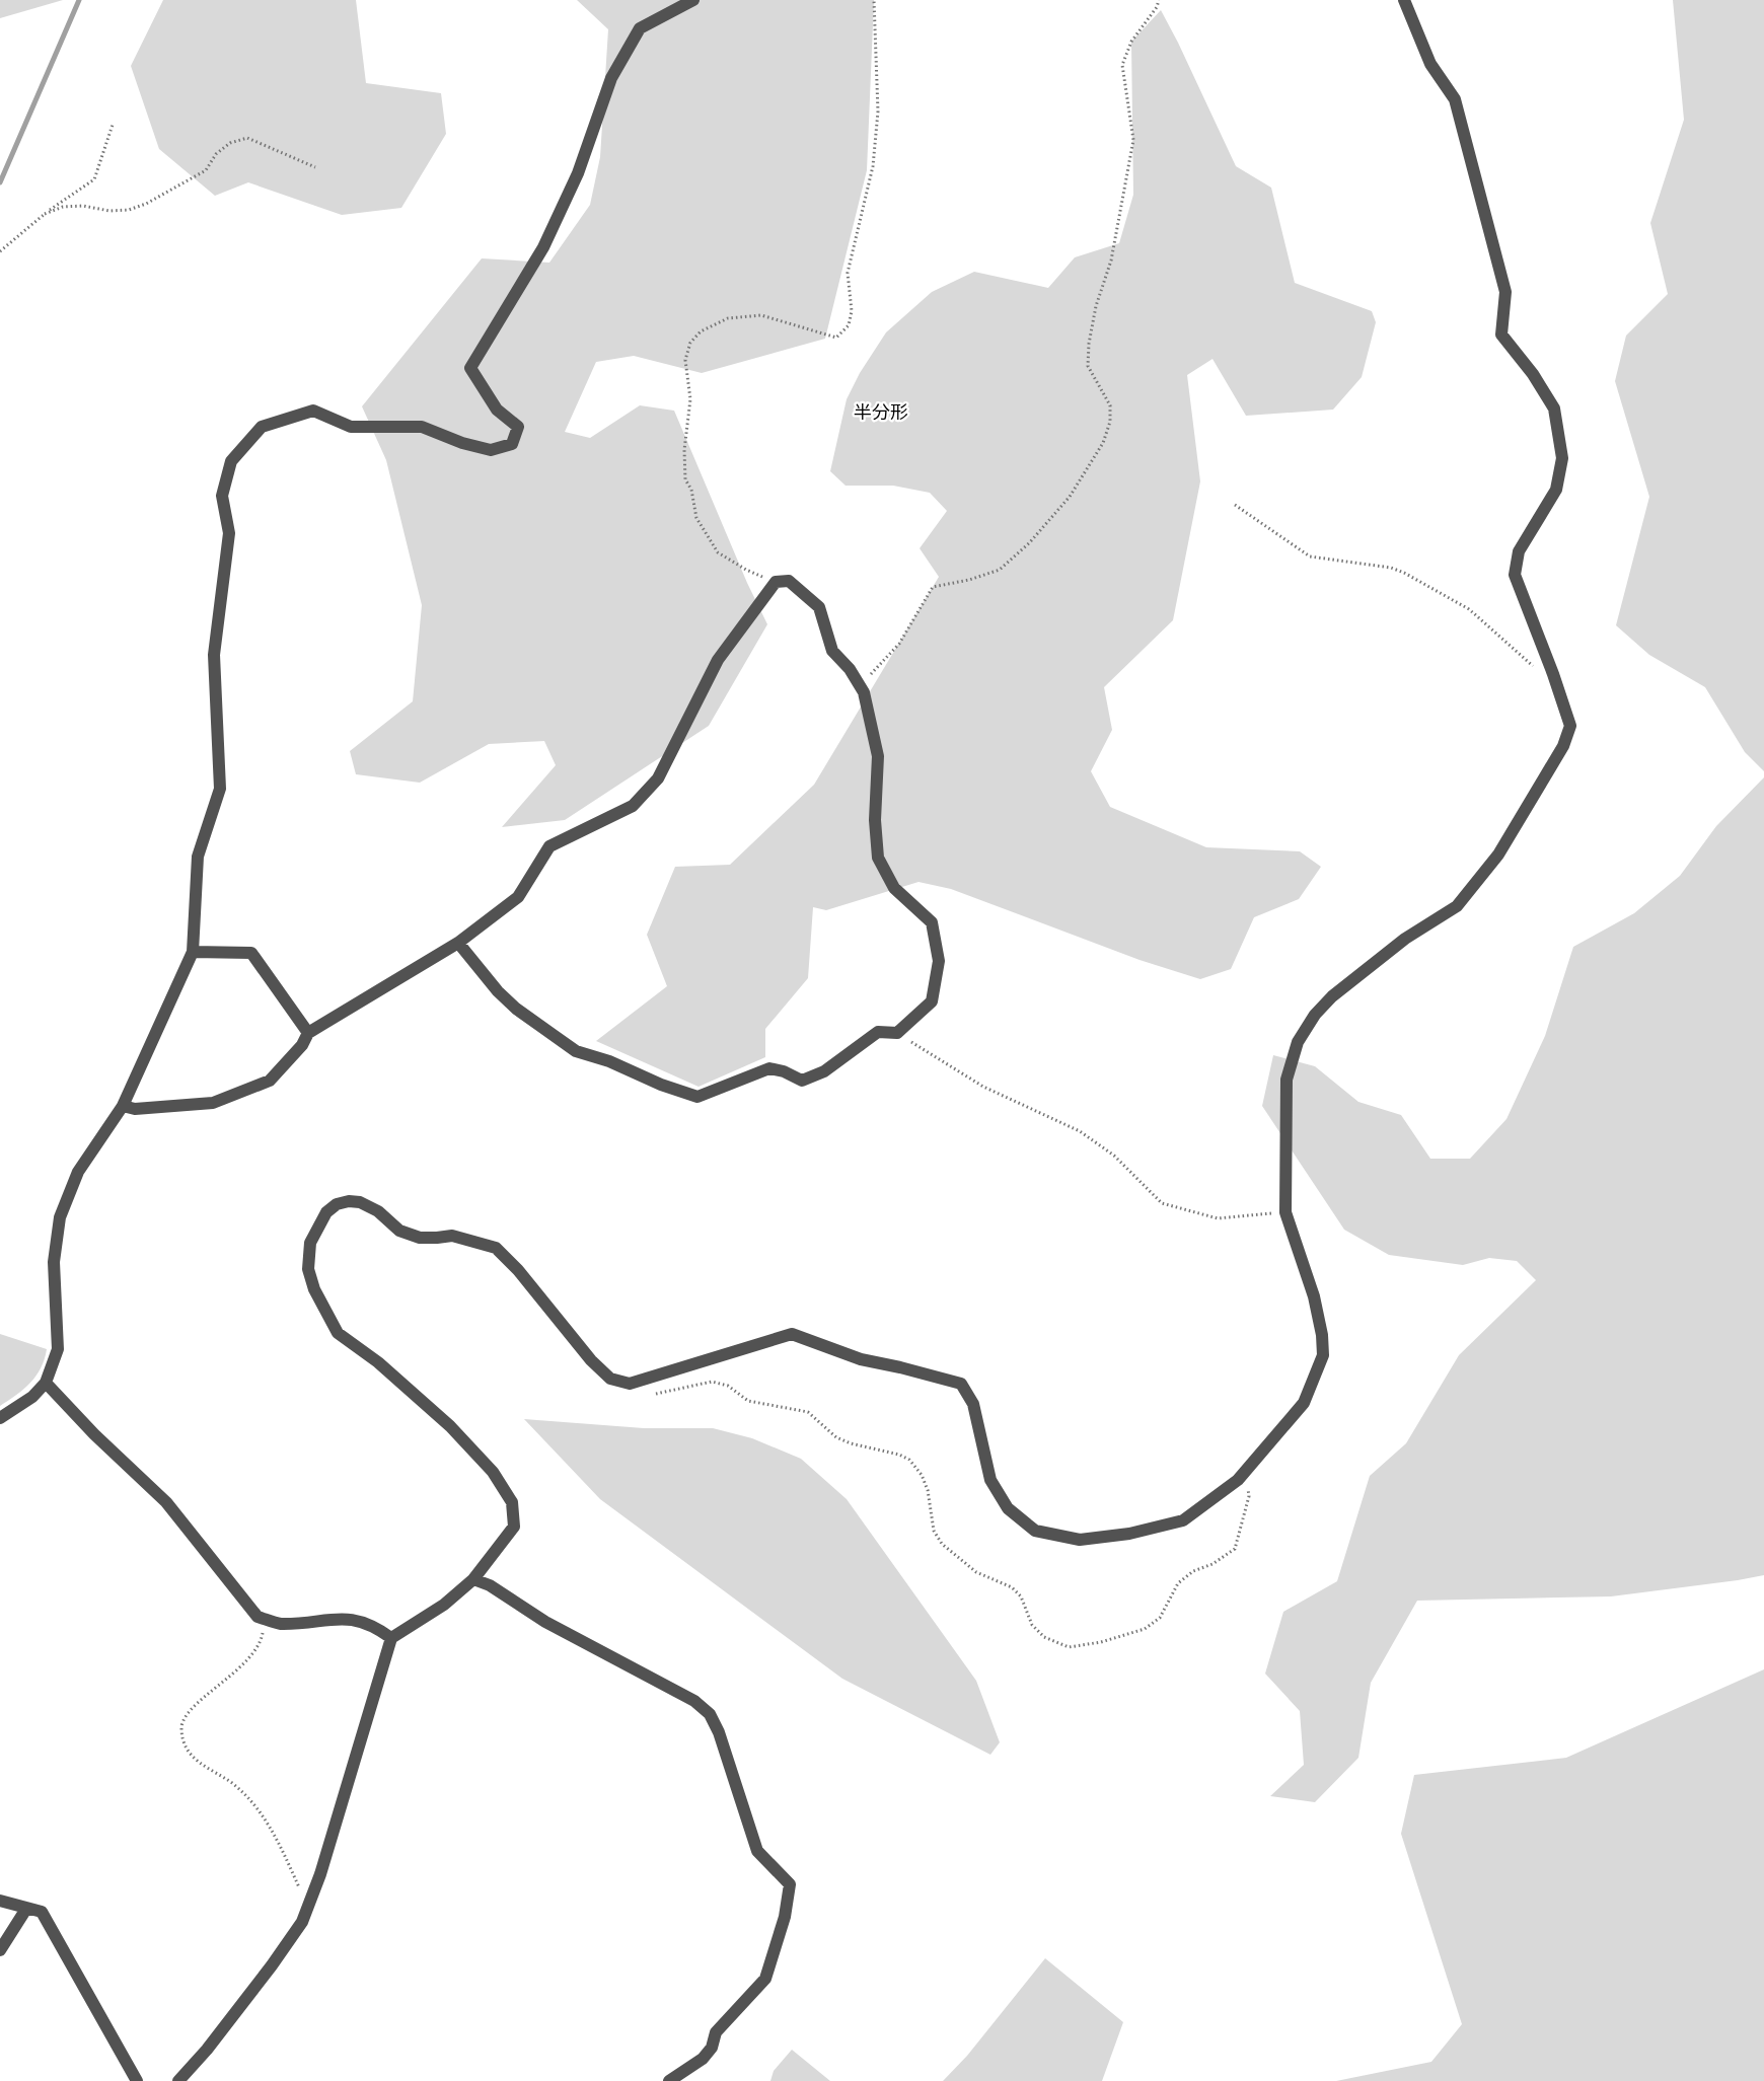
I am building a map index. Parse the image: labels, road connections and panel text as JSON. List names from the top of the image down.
{
  "districts": ["半分形"]
}
